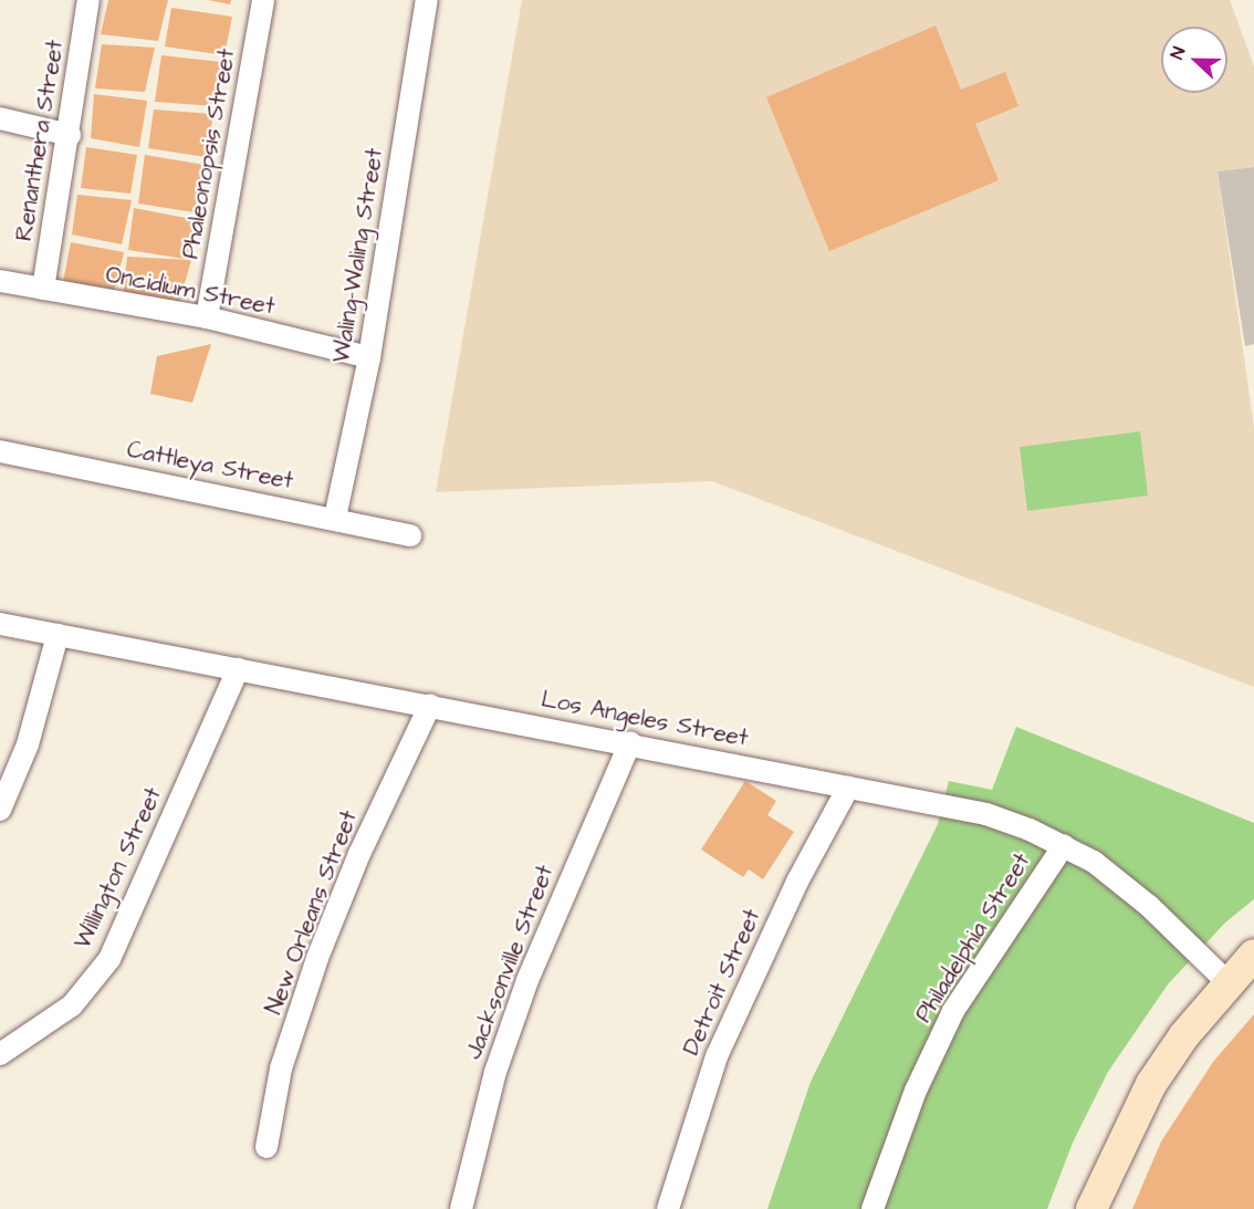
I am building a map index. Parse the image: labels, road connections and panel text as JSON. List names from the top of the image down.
{
  "streets": {
    "street": [
      "Renanthera Street",
      "Phaleonopsis Street",
      "Waling-Waling Street",
      "Oncidium Street",
      "Cattleya Street",
      "Los Angeles Street",
      "Willington Street",
      "New Orleans Street",
      "Philadelphia Street",
      "Jacksonville Street",
      "Detroit Street"
    ]
  },
  "crossings": [
    ["Renanthera Street", "Oncidium Street"],
    ["Phaleonopsis Street", "Oncidium Street"],
    ["Waling-Waling Street", "Oncidium Street"],
    ["Waling-Waling Street", "Cattleya Street"],
    ["Los Angeles Street", "Willington Street"],
    ["Los Angeles Street", "New Orleans Street"],
    ["Los Angeles Street", "Philadelphia Street"],
    ["Los Angeles Street", "Jacksonville Street"],
    ["Los Angeles Street", "Detroit Street"]
  ],
  "north": "left"
}
